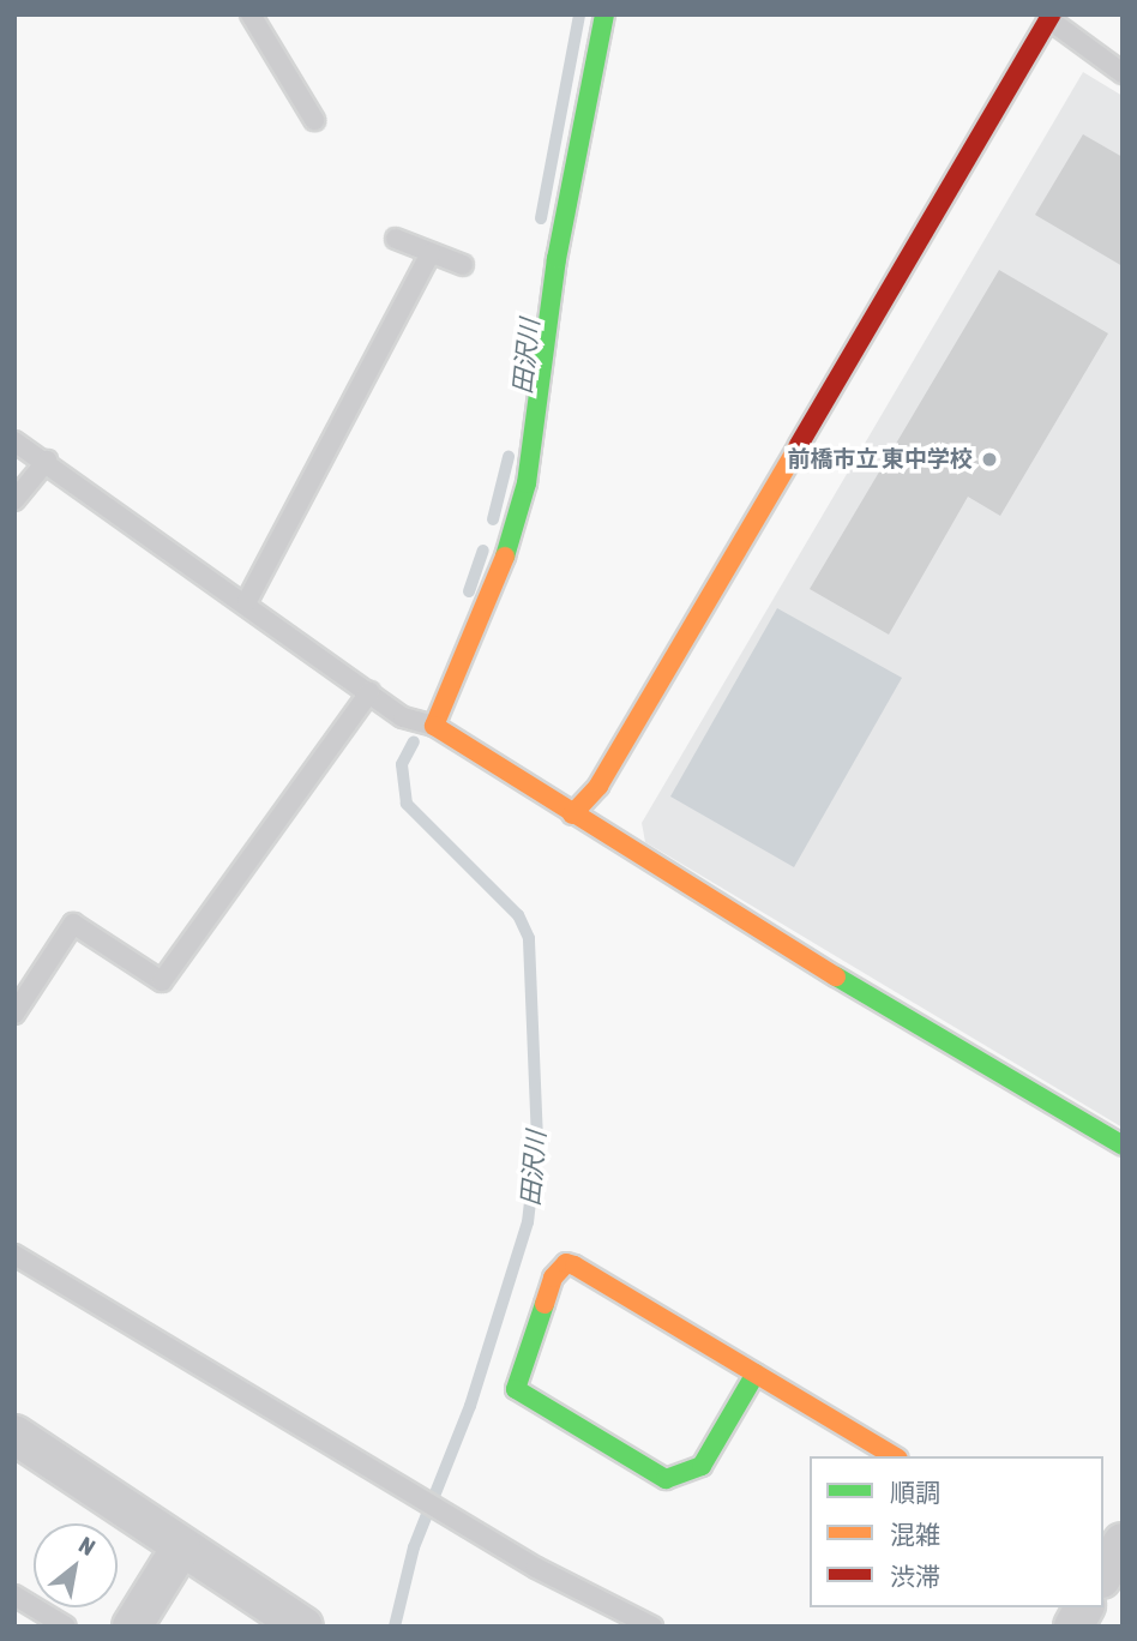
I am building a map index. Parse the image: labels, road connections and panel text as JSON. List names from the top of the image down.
{
  "water": ["田沢川"],
  "places": ["前橋市立 東中学校"],
  "legend": ["順調", "混雑", "渋滞"],
  "north": "top right"
}
